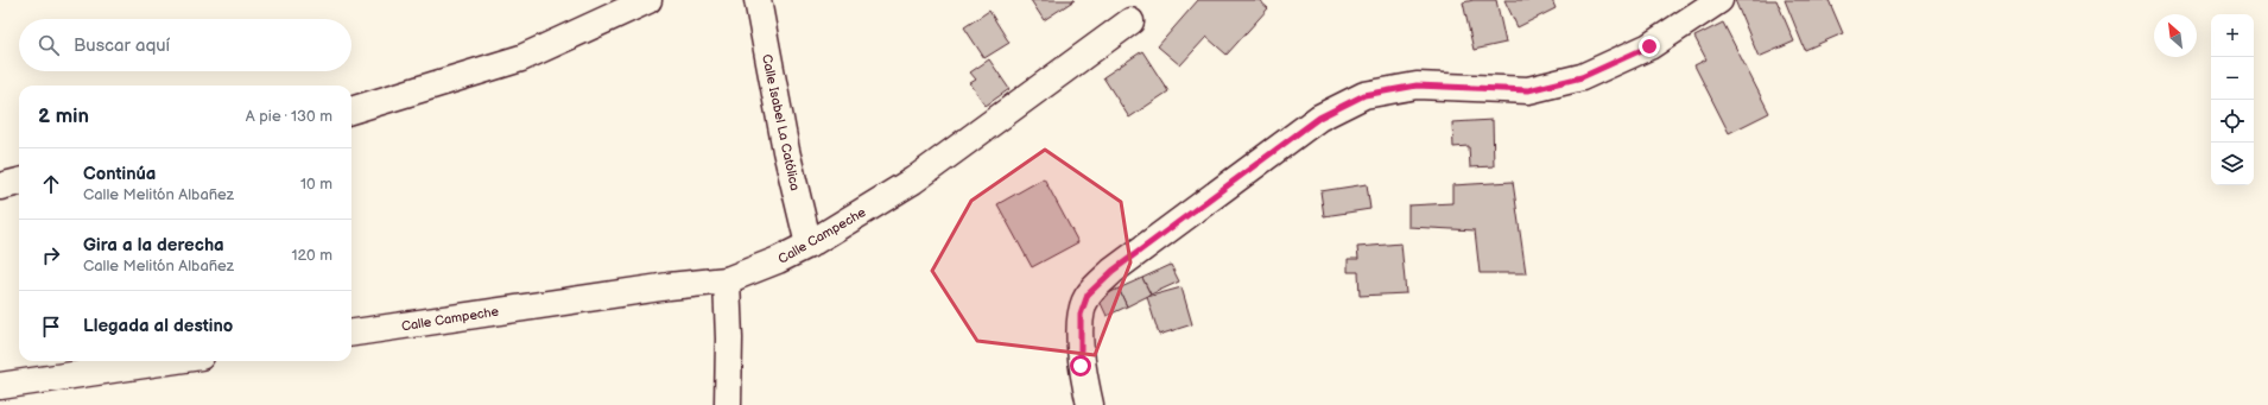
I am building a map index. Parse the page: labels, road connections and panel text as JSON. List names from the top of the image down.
{
  "streets": {
    "street": ["Calle Isabel La Católica", "Calle Campeche"]
  },
  "crossings": [
    ["Calle Isabel La Católica", "Calle Campeche"]
  ],
  "north": "top left",
  "page": {
    "map_buttons": ["+", "−"],
    "search": "Buscar aquí",
    "heading": ["2 min", "A pie · 130 m"],
    "list": [
      ["Continúa", "Calle Melitón Albañez", "10 m"],
      ["Gira a la derecha", "Calle Melitón Albañez", "120 m"],
      "Llegada al destino"
    ]
  }
}
